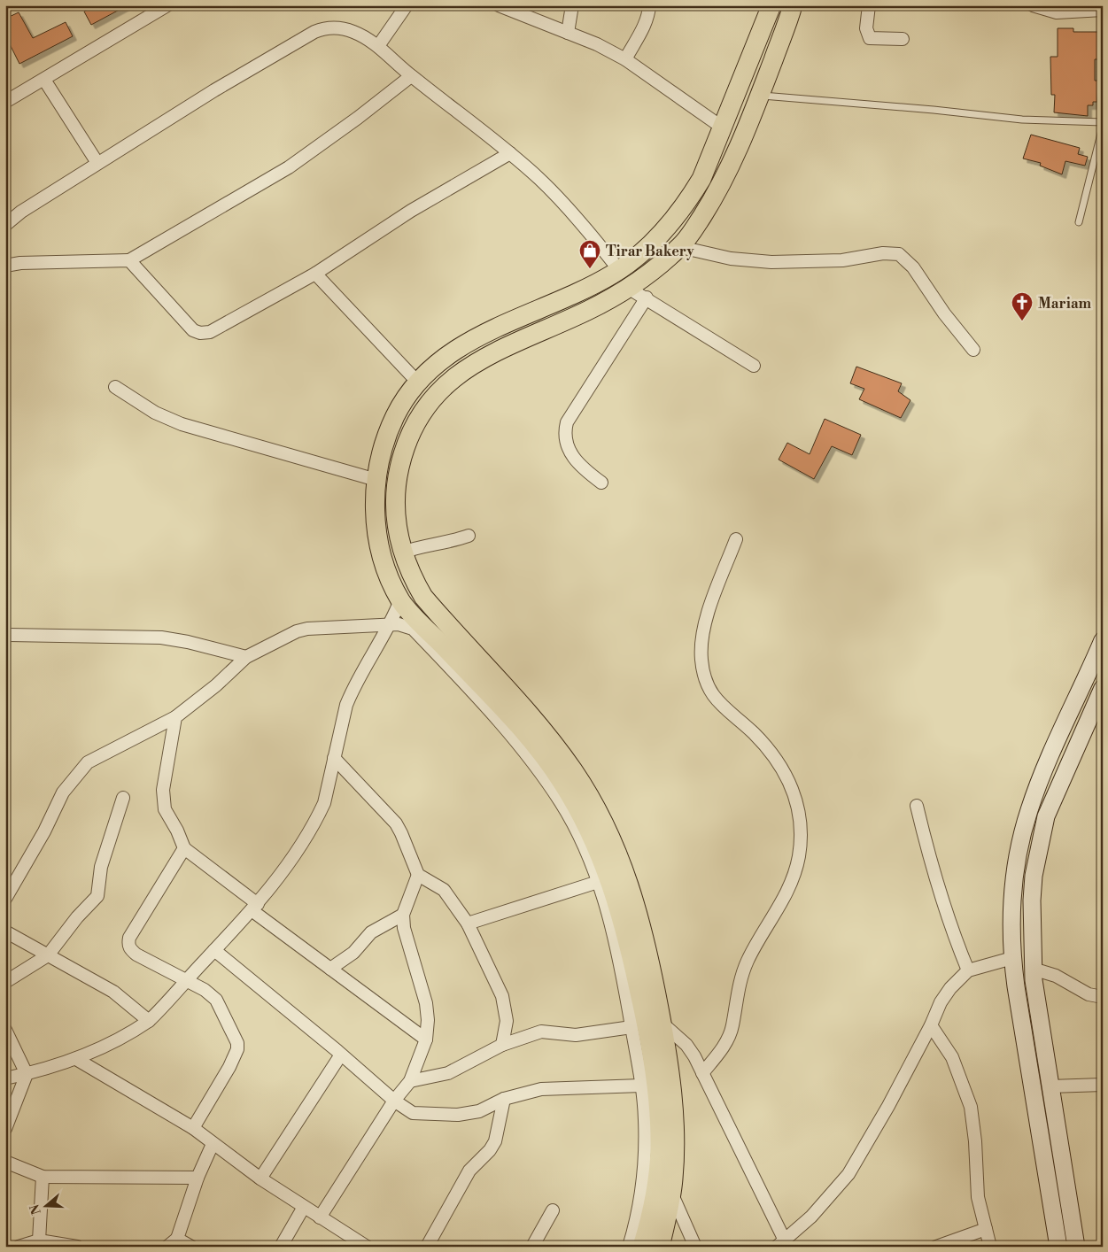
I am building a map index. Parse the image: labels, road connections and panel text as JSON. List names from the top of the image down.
{
  "places": {
    "shop": ["Tirar Bakery"],
    "church": ["Mariam"]
  },
  "north": "left"
}
